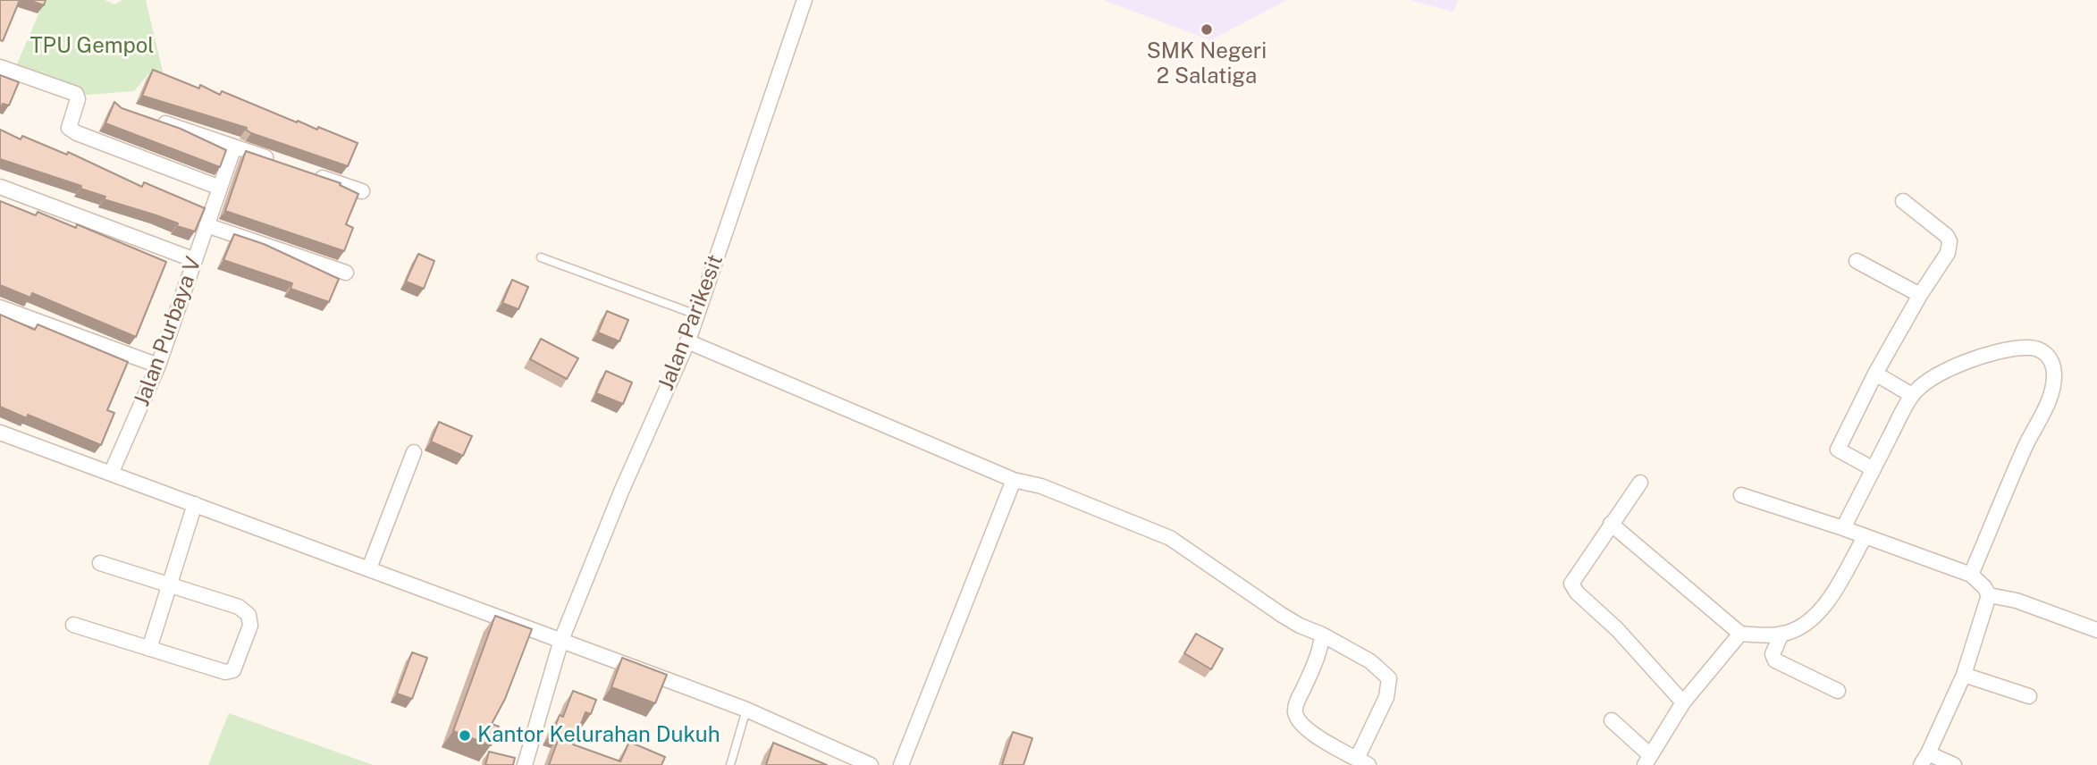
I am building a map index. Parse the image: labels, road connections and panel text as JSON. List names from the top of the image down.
{
  "streets": {
    "street": ["Jalan Parikesit", "Jalan Purbaya V"]
  },
  "parks": ["TPU Gempol"],
  "places": ["SMK Negeri 2 Salatiga", "Kantor Kelurahan Dukuh"]
}
